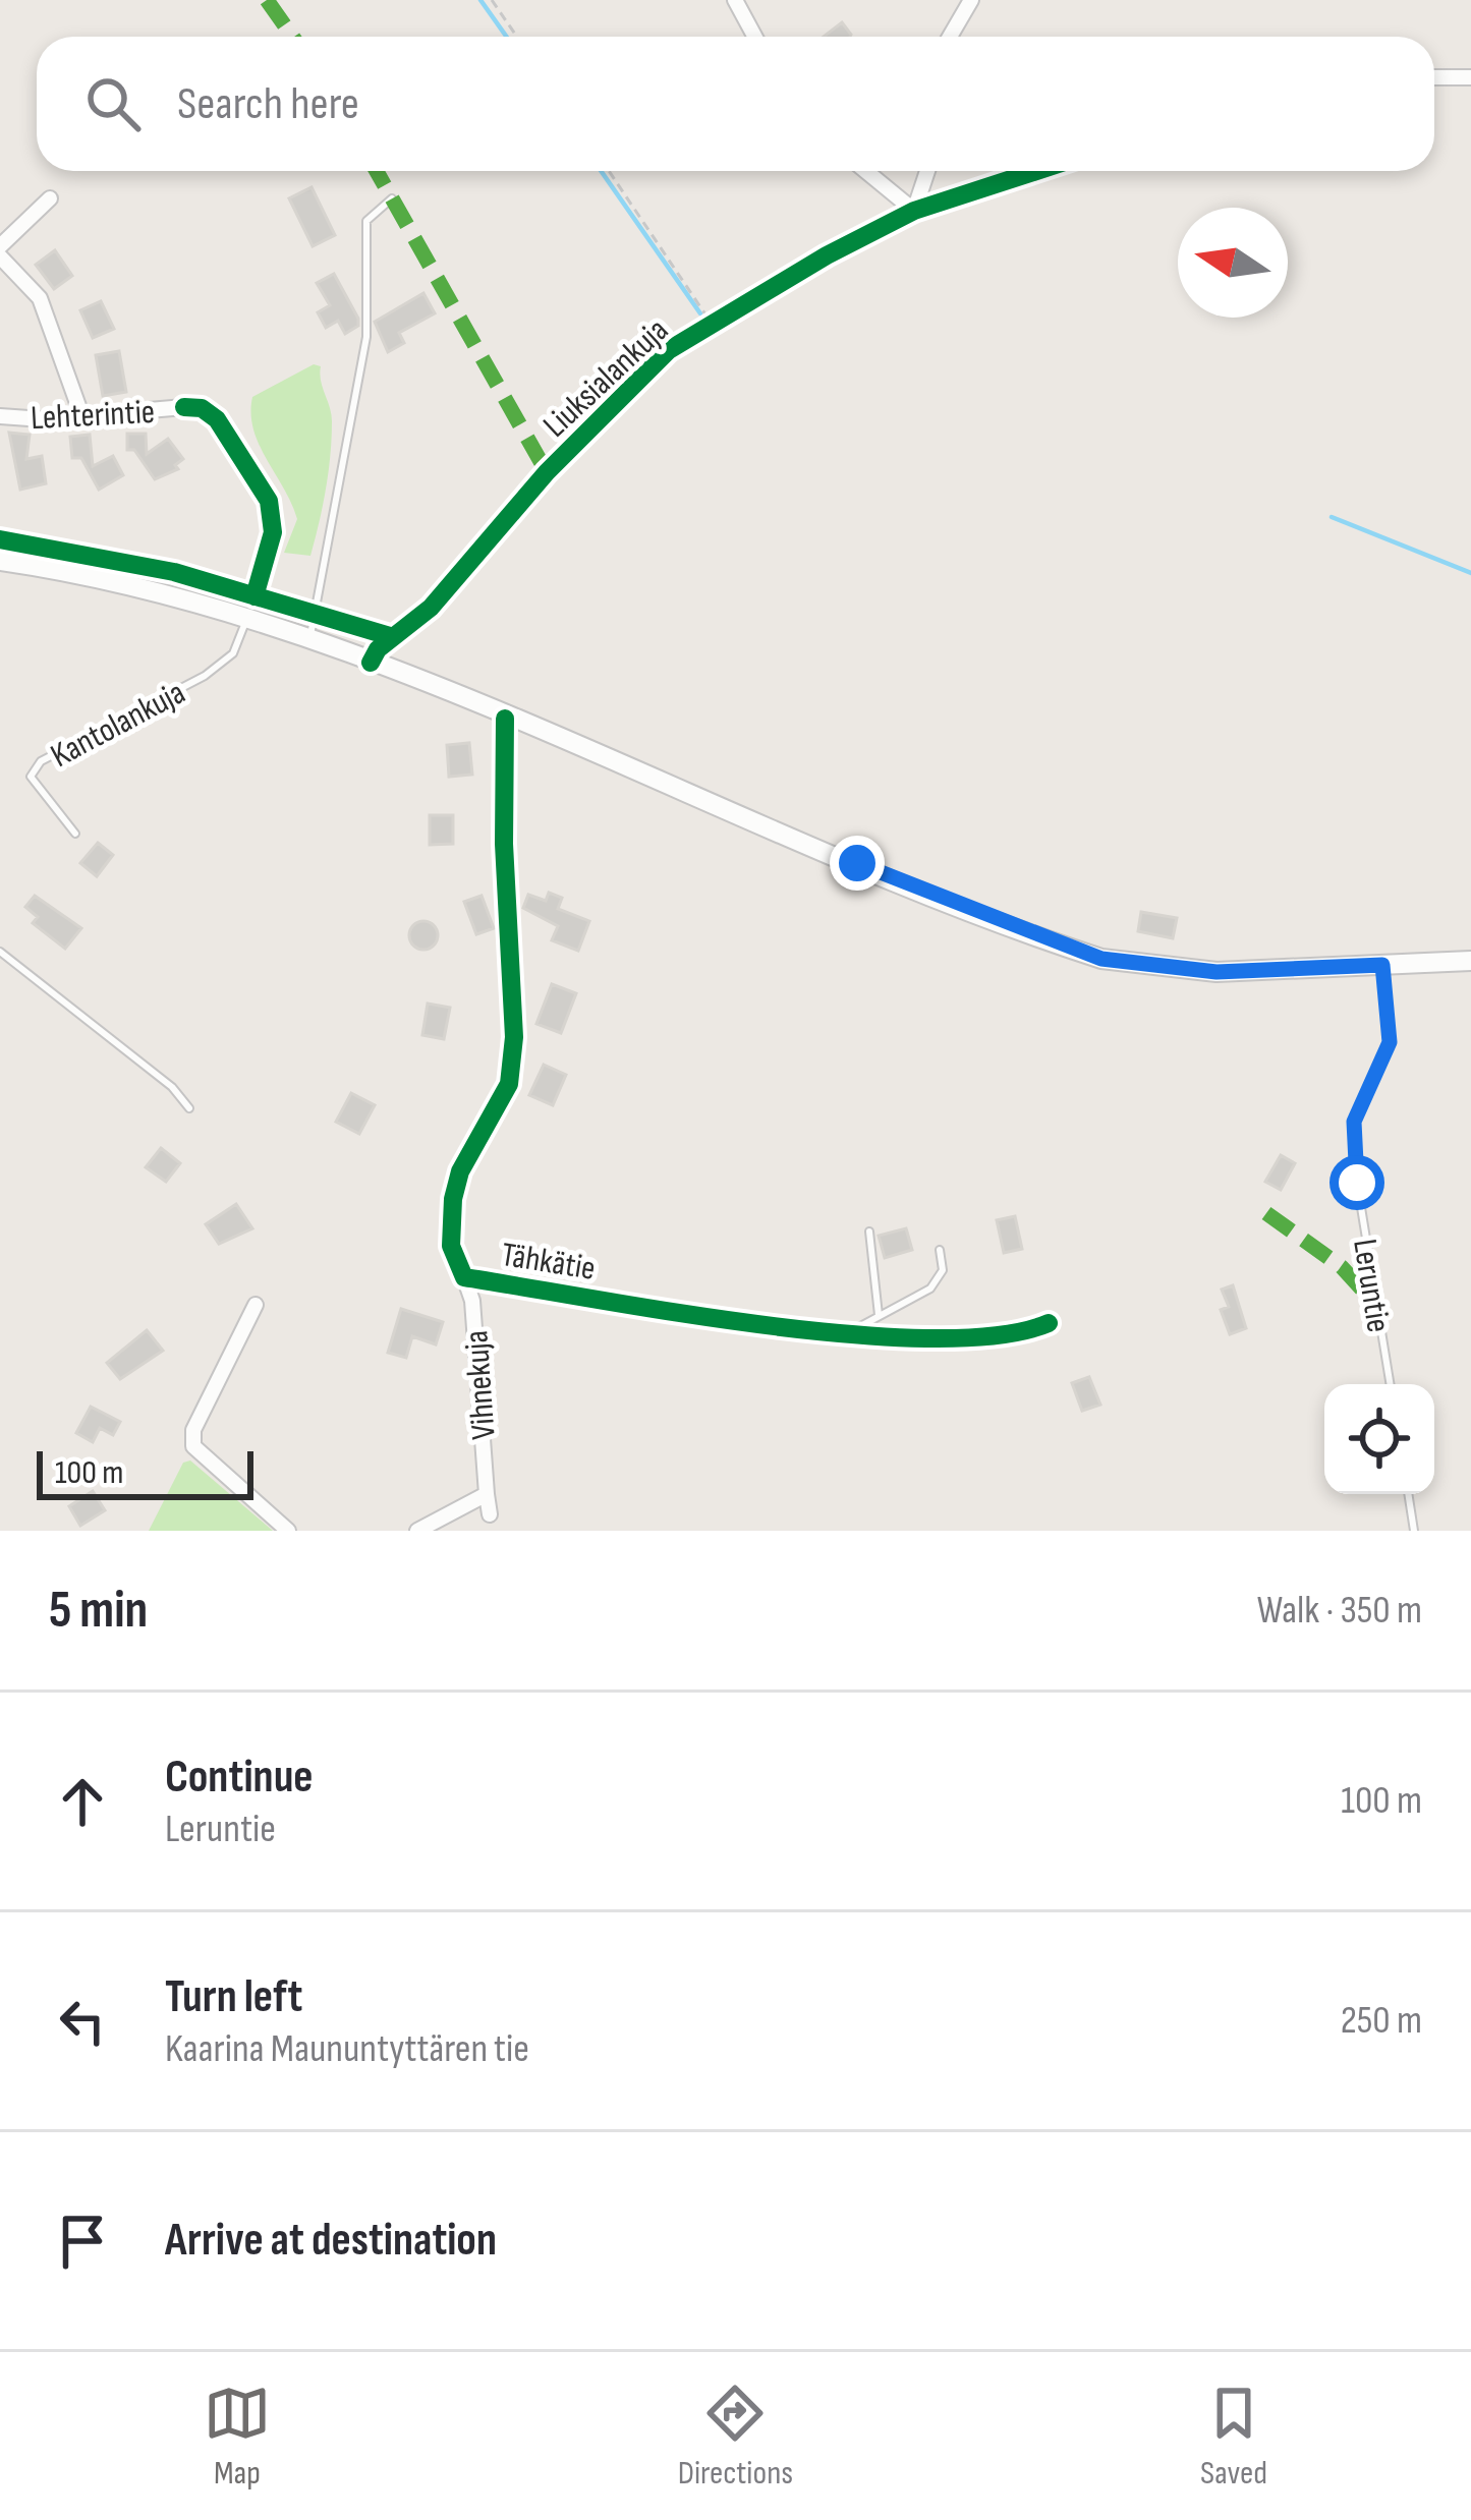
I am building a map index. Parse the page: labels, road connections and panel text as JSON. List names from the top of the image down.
{
  "streets": {
    "street": [
      "Liuksialankuja",
      "Lehterintie",
      "Tähkätie",
      "Vihnekuja"
    ],
    "lane": ["Kantolankuja", "Leruntie"]
  },
  "crossings": [
    ["Tähkätie", "Vihnekuja"]
  ],
  "scale_bar": "100 m",
  "north": "left",
  "page": {
    "search": "Search here",
    "scale": "100 m",
    "heading": ["5 min", "Walk · 350 m"],
    "list": [
      ["Continue", "Leruntie", "100 m"],
      ["Turn left", "Kaarina Maununtyttären tie", "250 m"],
      "Arrive at destination"
    ],
    "nav": ["Map", "Directions", "Saved"]
  }
}
